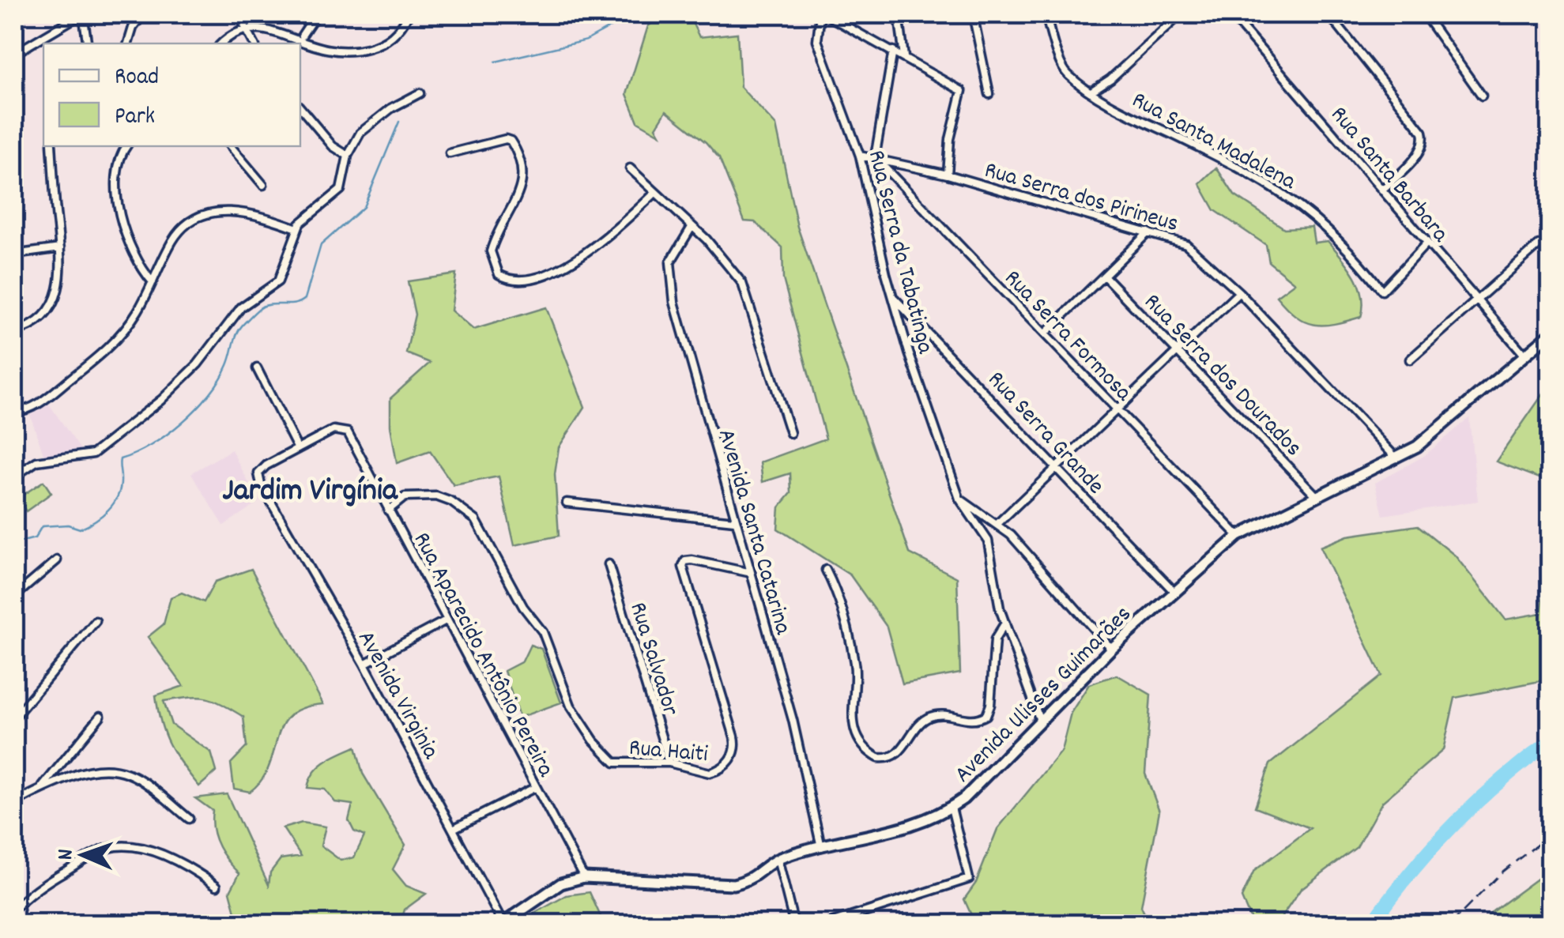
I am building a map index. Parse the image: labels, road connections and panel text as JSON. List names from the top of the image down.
{
  "streets": {
    "main road": ["Avenida Ulisses Guimarães"],
    "street": [
      "Rua Santa Madalena",
      "Rua Santa Barbara",
      "Rua Serra dos Pirineus",
      "Rua Serra da Tabatinga",
      "Rua Serra Formosa",
      "Rua Serra dos Dourados",
      "Rua Serra Grande",
      "Avenida Santa Catarina",
      "Rua Aparecido Antônio Pereira",
      "Rua Salvador",
      "Avenida Virginia",
      "Rua Haiti"
    ]
  },
  "crossings": [
    ["Rua Santa Madalena", "Rua Santa Barbara"],
    ["Rua Santa Barbara", "Avenida Ulisses Guimarães"],
    ["Rua Serra dos Pirineus", "Rua Serra da Tabatinga"],
    ["Rua Serra dos Pirineus", "Rua Serra Formosa"],
    ["Rua Serra dos Pirineus", "Avenida Ulisses Guimarães"],
    ["Rua Serra da Tabatinga", "Rua Serra Grande"],
    ["Rua Serra da Tabatinga", "Avenida Ulisses Guimarães"],
    ["Rua Serra Formosa", "Avenida Ulisses Guimarães"],
    ["Rua Serra dos Dourados", "Avenida Ulisses Guimarães"],
    ["Rua Serra Grande", "Avenida Ulisses Guimarães"],
    ["Avenida Santa Catarina", "Avenida Ulisses Guimarães"],
    ["Avenida Santa Catarina", "Rua Haiti"],
    ["Rua Aparecido Antônio Pereira", "Avenida Ulisses Guimarães"],
    ["Rua Aparecido Antônio Pereira", "Avenida Virginia"],
    ["Rua Aparecido Antônio Pereira", "Rua Haiti"],
    ["Rua Salvador", "Rua Haiti"],
    ["Avenida Ulisses Guimarães", "Avenida Virginia"]
  ],
  "districts": ["Jardim Virgínia"],
  "legend": ["Road", "Park"],
  "north": "left"
}
